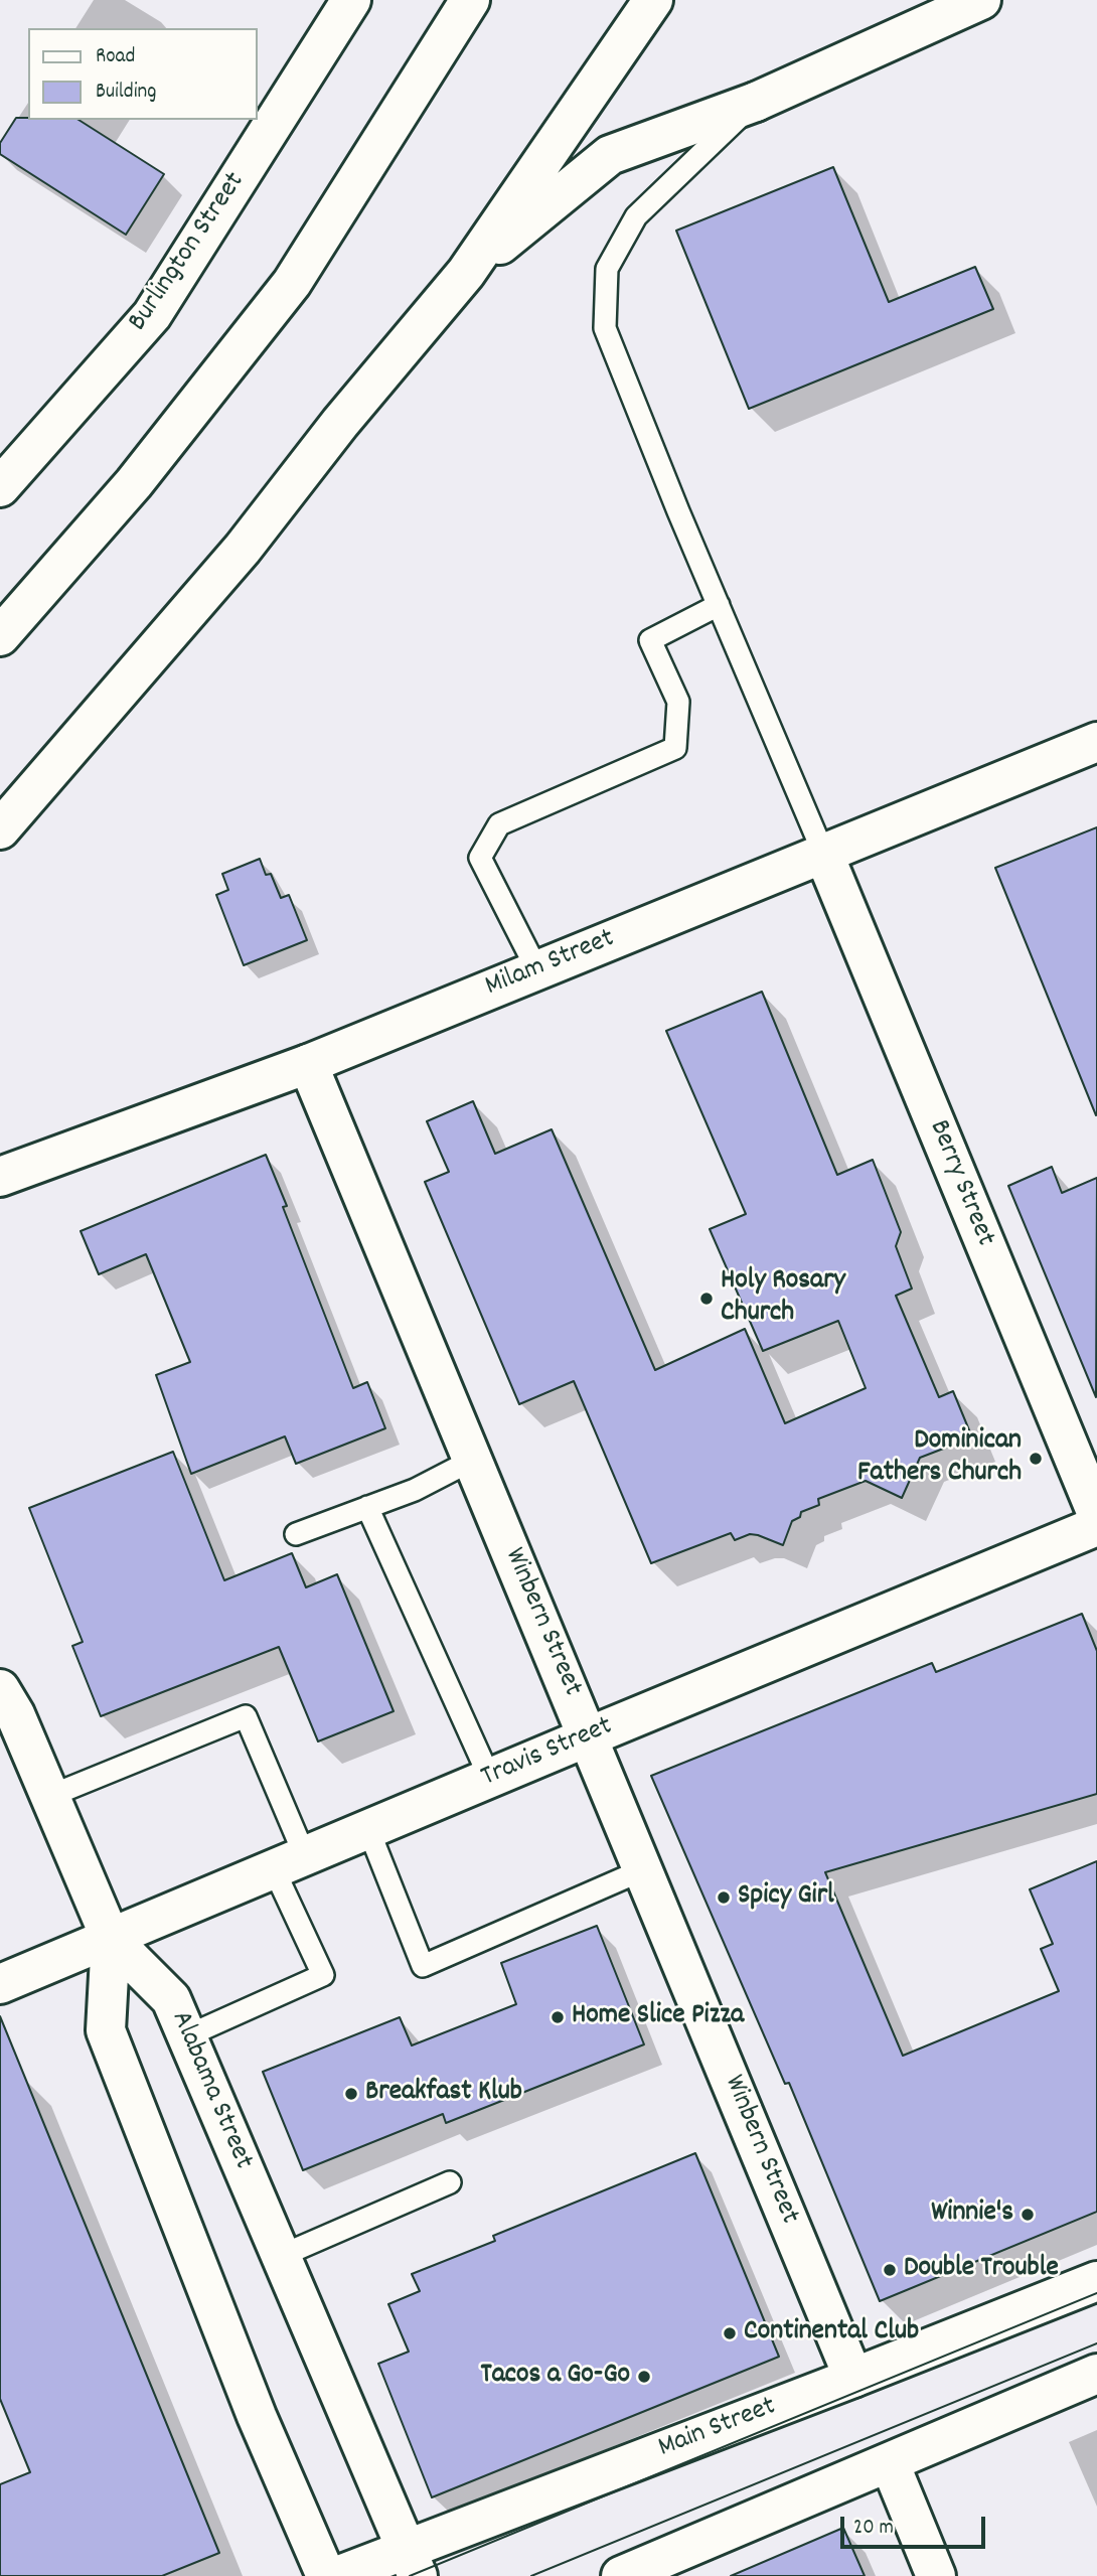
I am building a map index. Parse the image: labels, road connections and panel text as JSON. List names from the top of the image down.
{
  "streets": {
    "main road": [
      "Burlington Street",
      "Milam Street",
      "Berry Street",
      "Winbern Street",
      "Travis Street",
      "Alabama Street",
      "Main Street"
    ]
  },
  "crossings": [
    ["Milam Street", "Berry Street"],
    ["Milam Street", "Winbern Street"],
    ["Winbern Street", "Travis Street"],
    ["Winbern Street", "Main Street"],
    ["Travis Street", "Alabama Street"],
    ["Alabama Street", "Main Street"]
  ],
  "places": [
    "Holy Rosary Church",
    "Dominican Fathers Church",
    "Spicy Girl",
    "Home Slice Pizza",
    "Breakfast Klub",
    "Winnie's",
    "Double Trouble",
    "Continental Club",
    "Tacos a Go-Go"
  ],
  "legend": ["Road", "Building"],
  "scale_bar": "20 m"
}
